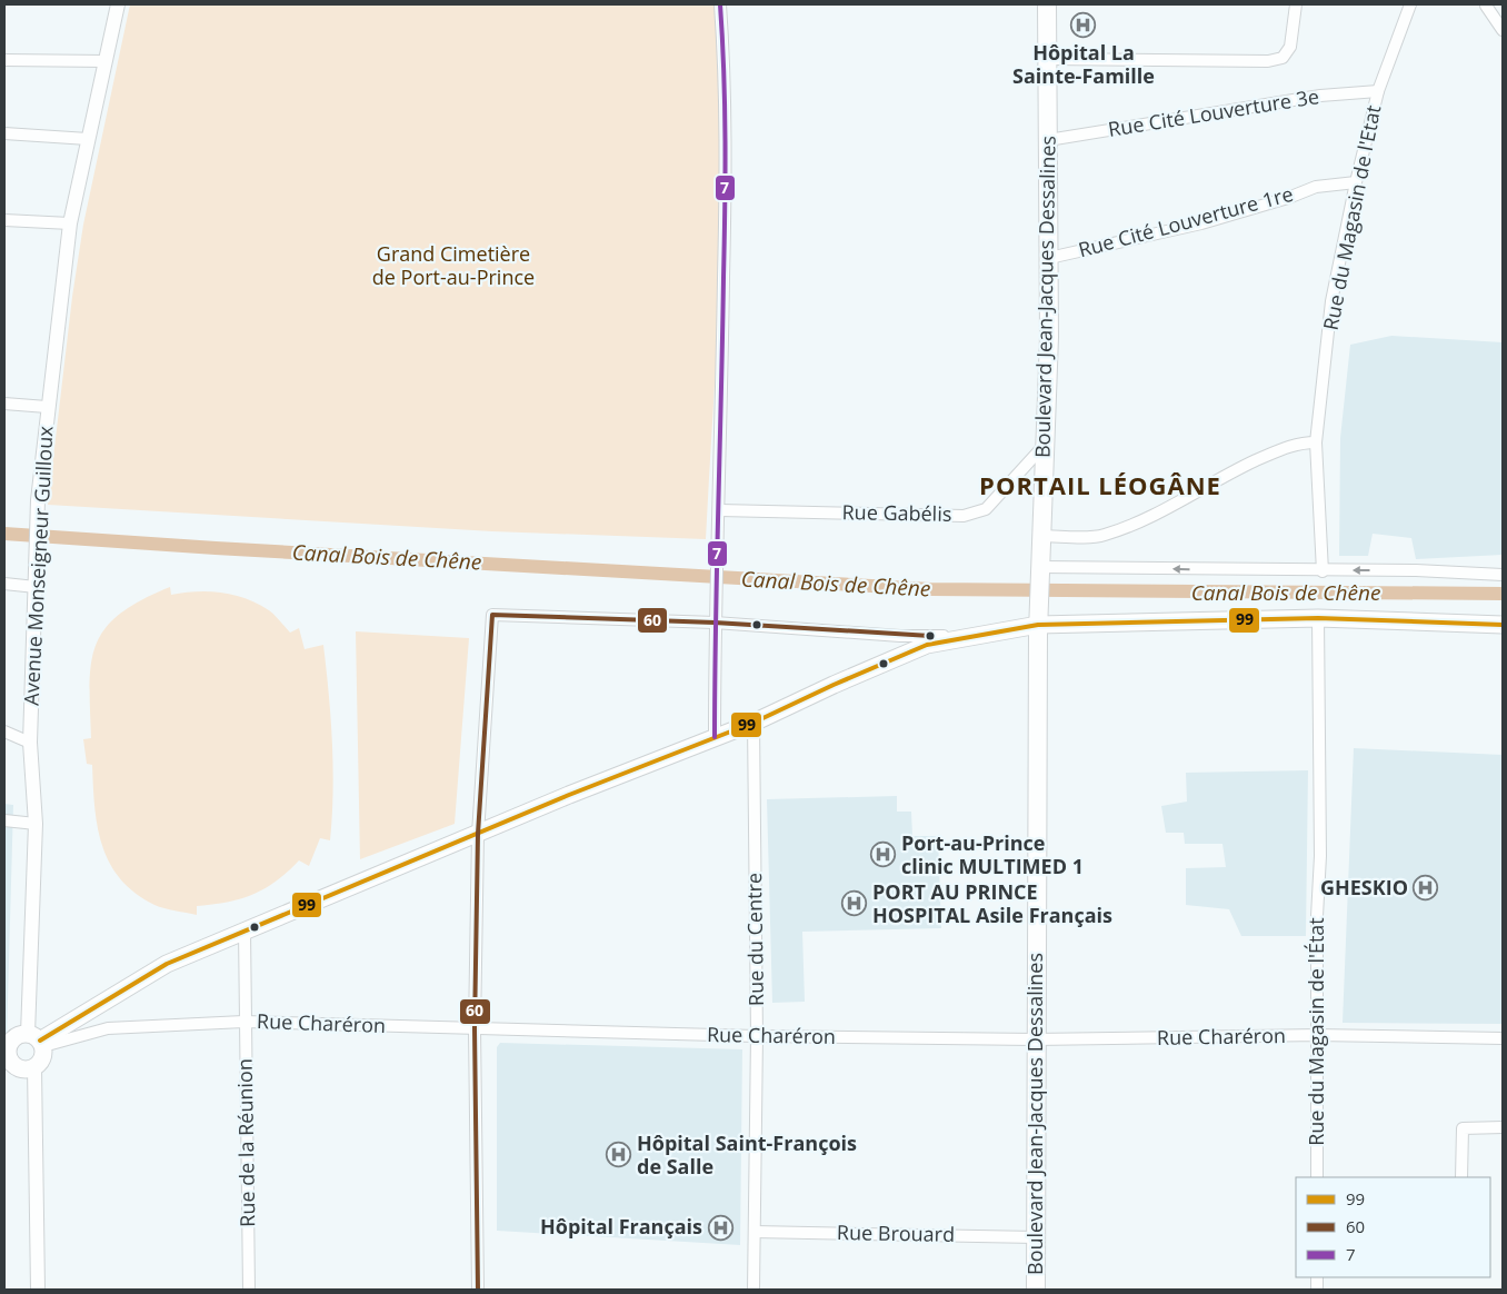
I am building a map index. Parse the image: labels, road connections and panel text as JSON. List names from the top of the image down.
{
  "streets": {
    "main road": ["Boulevard Jean-Jacques Dessalines"],
    "street": [
      "Rue Cité Louverture 3e",
      "Rue du Magasin de l'Etat",
      "Rue Cité Louverture 1re",
      "Rue Gabélis",
      "Avenue Monseigneur Guilloux",
      "Rue du Centre",
      "Rue Charéron",
      "Rue du Magasin de l'État",
      "Rue de la Réunion",
      "Rue Brouard"
    ]
  },
  "crossings": [
    ["Rue Cité Louverture 3e", "Rue du Magasin de l'Etat"],
    ["Rue Cité Louverture 3e", "Boulevard Jean-Jacques Dessalines"],
    ["Rue du Magasin de l'Etat", "Rue Cité Louverture 1re"],
    ["Rue Cité Louverture 1re", "Boulevard Jean-Jacques Dessalines"],
    ["Boulevard Jean-Jacques Dessalines", "Rue Gabélis"],
    ["Boulevard Jean-Jacques Dessalines", "Rue Charéron"],
    ["Boulevard Jean-Jacques Dessalines", "Rue Brouard"],
    ["Avenue Monseigneur Guilloux", "Rue Charéron"],
    ["Rue du Centre", "Rue Charéron"],
    ["Rue du Centre", "Rue Brouard"],
    ["Rue Charéron", "Rue du Magasin de l'État"],
    ["Rue Charéron", "Rue de la Réunion"]
  ],
  "districts": ["PORTAIL LÉOGÂNE"],
  "water": ["Canal Bois de Chêne"],
  "parks": ["Grand Cimetière de Port-au-Prince"],
  "places": {
    "hospital": [
      "Hôpital La Sainte-Famille",
      "Port-au-Prince clinic MULTIMED 1",
      "GHESKIO",
      "PORT AU PRINCE HOSPITAL Asile Français",
      "Hôpital Saint-François de Salle",
      "Hôpital Français"
    ]
  },
  "lines": ["transit line 7", "transit line 60", "transit line 99"],
  "legend": ["99", "60", "7"]
}
